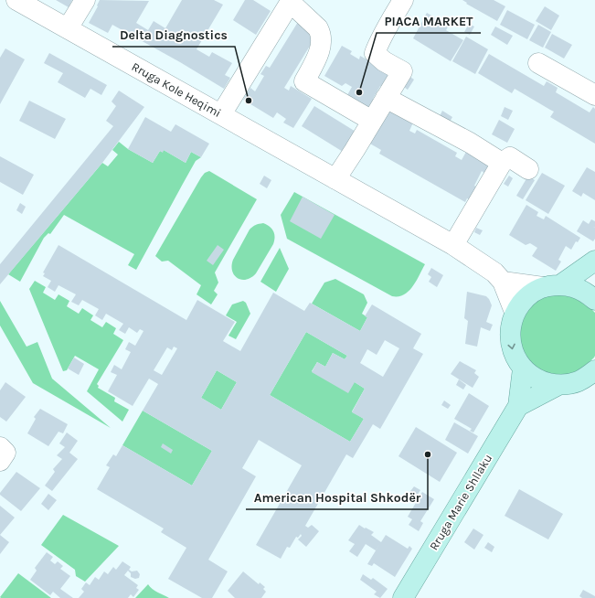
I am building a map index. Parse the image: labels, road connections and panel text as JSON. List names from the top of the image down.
{
  "streets": {
    "main road": ["Rruga Marie Shllaku"],
    "street": ["Rruga Kole Heqimi"]
  },
  "places": ["PIACA MARKET", "Delta Diagnostics", "American Hospital Shkodër"]
}
